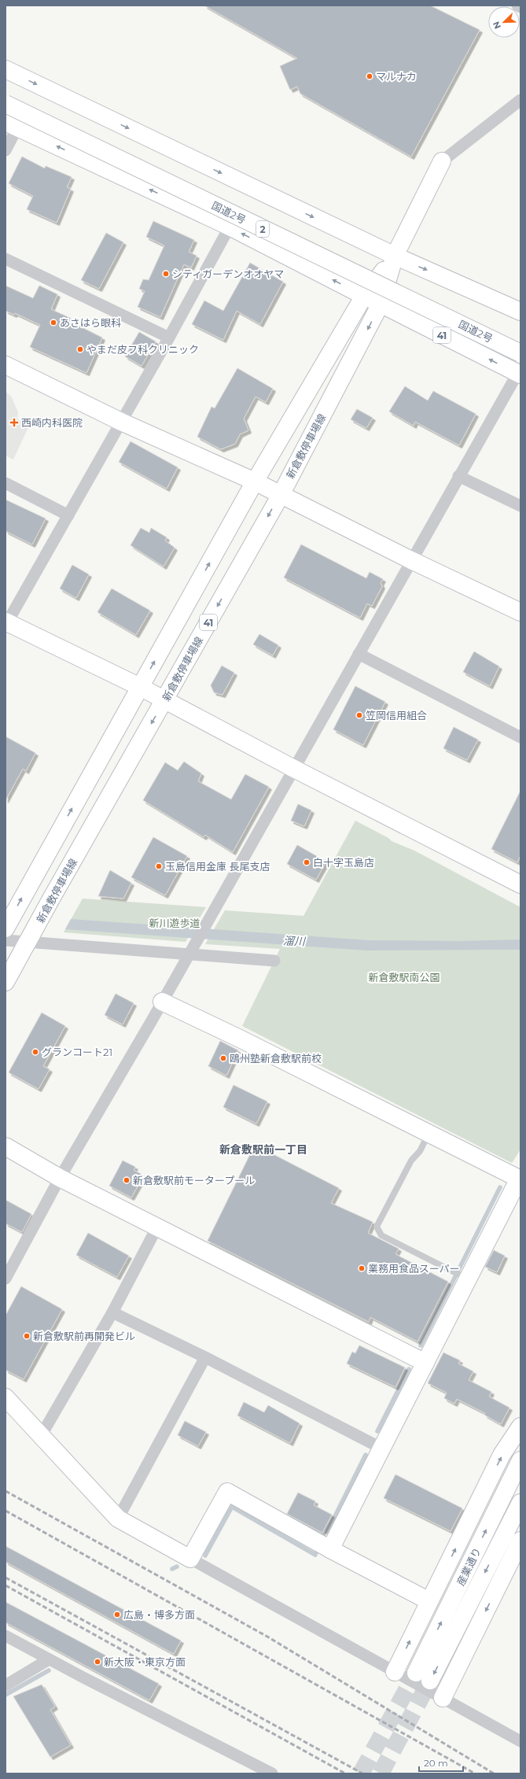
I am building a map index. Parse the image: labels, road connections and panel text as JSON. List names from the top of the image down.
{
  "streets": {
    "main road": [
      "国道2号",
      "2",
      "41",
      "新倉敷停車場線",
      "産業通り"
    ]
  },
  "crossings": [
    ["41", "新倉敷停車場線"]
  ],
  "districts": ["新倉敷駅前一丁目"],
  "water": ["溜川"],
  "parks": ["新川遊歩道", "新倉敷駅南公園"],
  "places": {
    "other": [
      "マルナカ",
      "シティガーデンオオヤマ",
      "あさはら眼科",
      "やまだ皮フ科クリニック",
      "笠岡信用組合",
      "白十字玉島店",
      "玉島信用金庫 長尾支店",
      "グランコート21",
      "鴎州塾新倉敷駅前校",
      "新倉敷駅前モータープール",
      "業務用食品スーパー",
      "新倉敷駅前再開発ビル",
      "広島・博多方面",
      "新大阪・東京方面"
    ],
    "health": ["西崎内科医院"]
  },
  "scale_bar": "20 m",
  "north": "bottom left"
}
